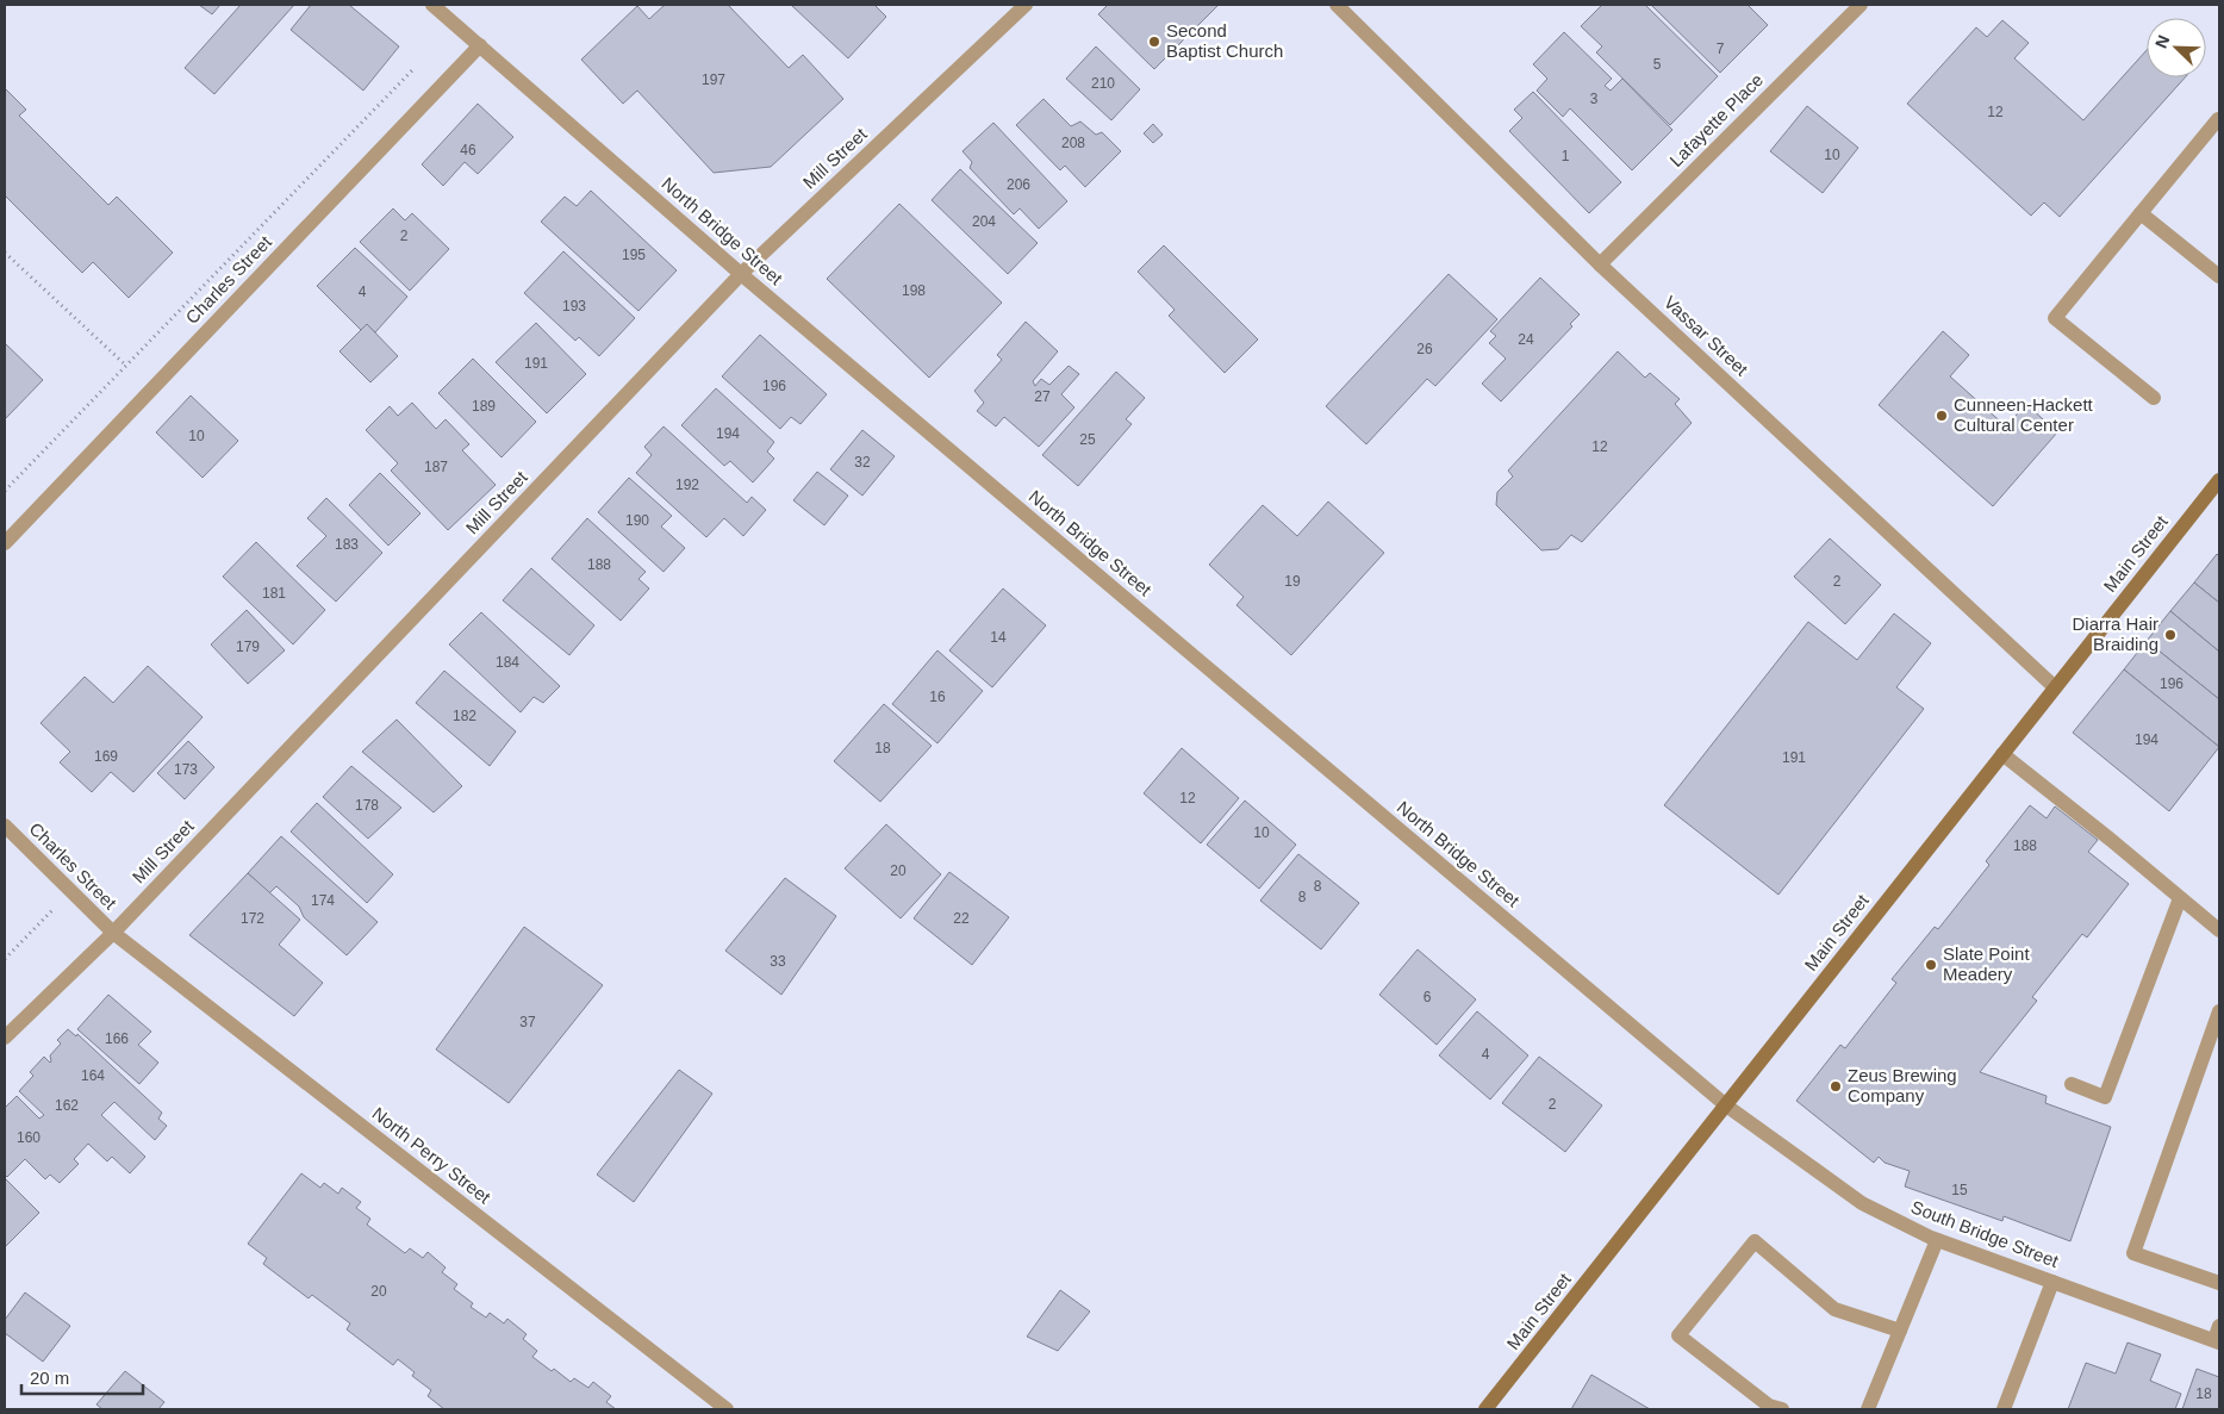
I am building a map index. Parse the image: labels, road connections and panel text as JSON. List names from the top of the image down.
{
  "streets": {
    "street": [
      "Lafayette Place",
      "Mill Street",
      "North Bridge Street",
      "Charles Street",
      "Vassar Street",
      "Main Street",
      "North Perry Street",
      "South Bridge Street"
    ]
  },
  "crossings": [
    ["Lafayette Place", "Vassar Street"],
    ["Mill Street", "North Bridge Street"],
    ["Mill Street", "Charles Street"],
    ["Mill Street", "North Perry Street"],
    ["North Bridge Street", "Charles Street"],
    ["North Bridge Street", "Main Street"],
    ["North Bridge Street", "South Bridge Street"],
    ["Charles Street", "North Perry Street"],
    ["Vassar Street", "Main Street"],
    ["Main Street", "South Bridge Street"]
  ],
  "places": [
    "Second Baptist Church",
    "Cunneen-Hackett Cultural Center",
    "Diarra Hair Braiding",
    "Slate Point Meadery",
    "Zeus Brewing Company"
  ],
  "house_numbers": [
    "7",
    "5",
    "197",
    "210",
    "3",
    "12",
    "208",
    "46",
    "10",
    "1",
    "206",
    "204",
    "2",
    "195",
    "198",
    "4",
    "193",
    "24",
    "26",
    "191",
    "196",
    "27",
    "189",
    "194",
    "10",
    "25",
    "12",
    "32",
    "187",
    "192",
    "190",
    "183",
    "188",
    "19",
    "2",
    "181",
    "14",
    "179",
    "184",
    "196",
    "16",
    "182",
    "194",
    "18",
    "169",
    "191",
    "173",
    "12",
    "178",
    "10",
    "188",
    "20",
    "8",
    "8",
    "174",
    "172",
    "22",
    "33",
    "6",
    "37",
    "166",
    "4",
    "164",
    "2",
    "162",
    "160",
    "15",
    "20",
    "18"
  ],
  "scale_bar": "20 m",
  "north": "top left"
}
